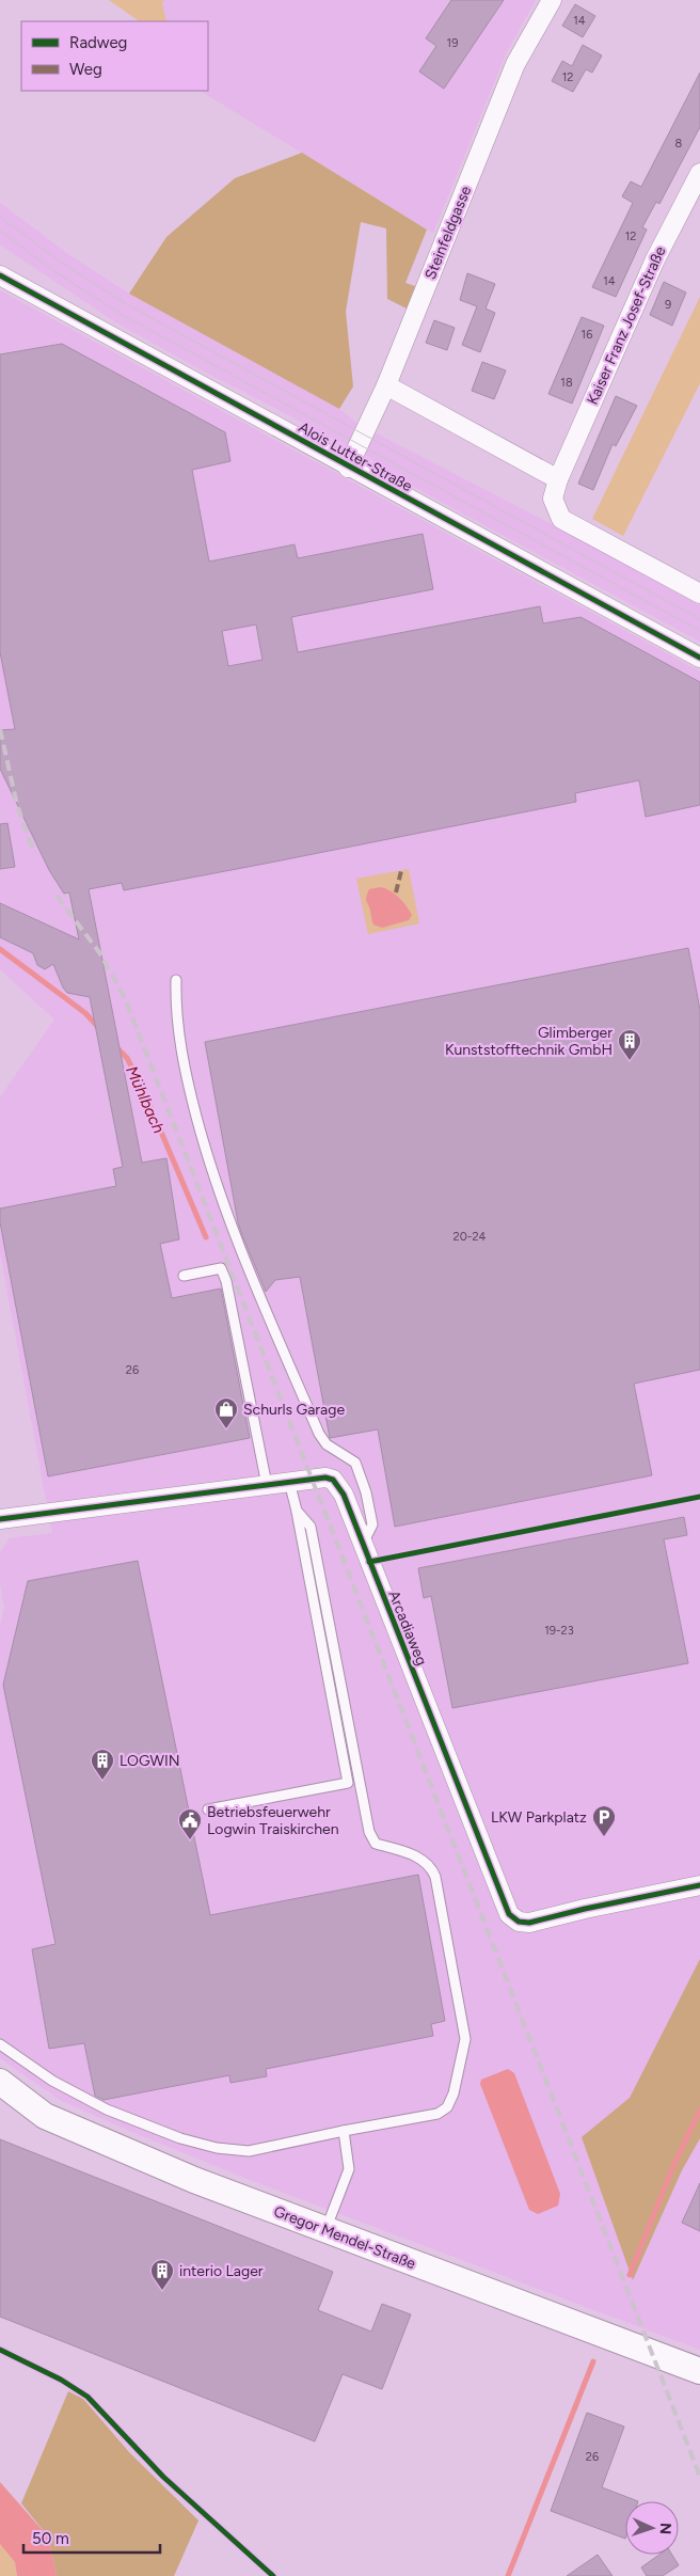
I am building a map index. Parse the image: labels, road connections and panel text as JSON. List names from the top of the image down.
{
  "streets": {
    "street": [
      "Steinfeldgasse",
      "Kaiser Franz Josef-Straße",
      "Alois Lutter-Straße",
      "Arcadiaweg",
      "Gregor Mendel-Straße"
    ]
  },
  "crossings": [
    ["Steinfeldgasse", "Alois Lutter-Straße"]
  ],
  "water": ["Mühlbach"],
  "places": {
    "building": ["Glimberger Kunststofftechnik GmbH", "LOGWIN", "interio Lager"],
    "shop": ["Schurls Garage"],
    "parking": ["LKW Parkplatz"],
    "public building": ["Betriebsfeuerwehr Logwin Traiskirchen"]
  },
  "house_numbers": [
    "14",
    "19",
    "12",
    "8",
    "12",
    "14",
    "9",
    "16",
    "18",
    "20-24",
    "26",
    "19-23",
    "26"
  ],
  "legend": ["Radweg", "Weg"],
  "scale_bar": "50 m",
  "north": "right"
}
